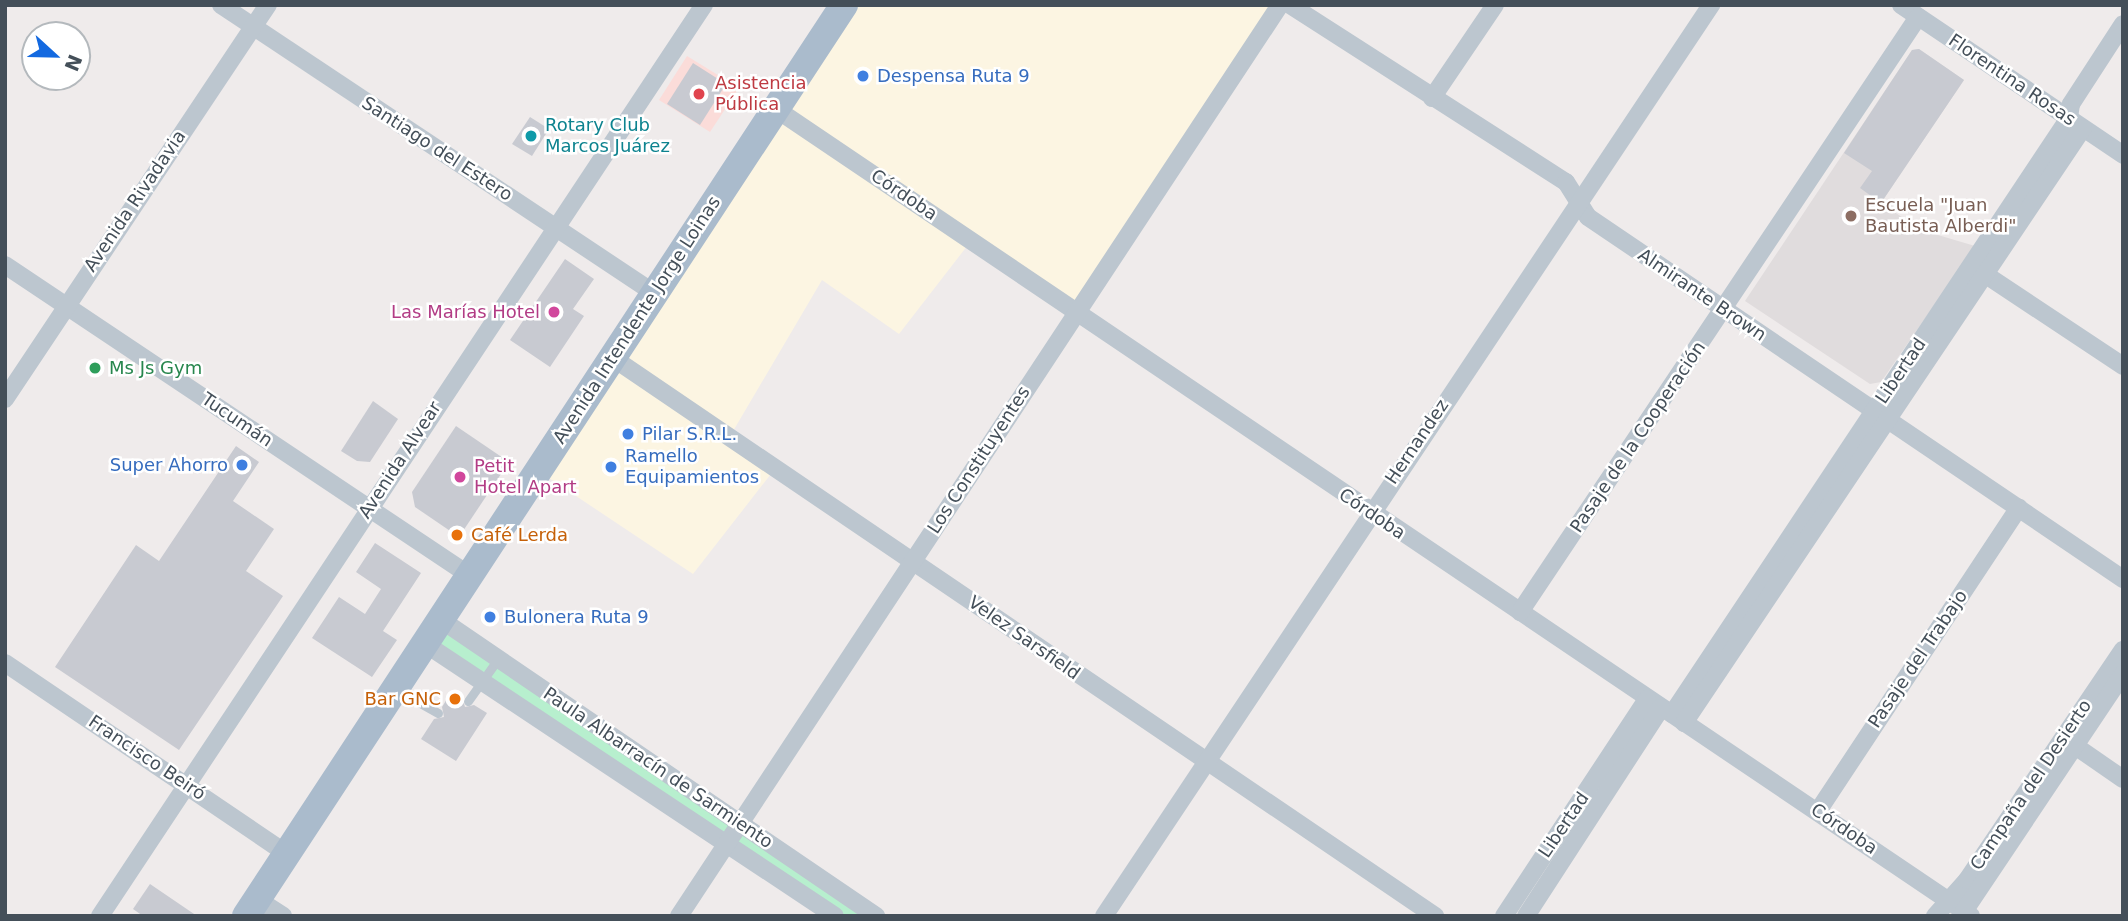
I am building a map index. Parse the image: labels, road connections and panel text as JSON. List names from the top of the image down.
{
  "streets": {
    "main road": ["Avenida Intendente Jorge Loinas"],
    "street": [
      "Florentina Rosas",
      "Santiago del Estero",
      "Córdoba",
      "Avenida Rivadavia",
      "Almirante Brown",
      "Libertad",
      "Tucumán",
      "Pasaje de la Cooperación",
      "Hernandez",
      "Avenida Alvear",
      "Los Constituyentes",
      "Velez Sarsfield",
      "Pasaje del Trabajo",
      "Francisco Beiró",
      "Paula Albarracín de Sarmiento",
      "Campaña del Desierto"
    ]
  },
  "crossings": [
    ["Florentina Rosas", "Libertad"],
    ["Florentina Rosas", "Pasaje de la Cooperación"],
    ["Santiago del Estero", "Avenida Rivadavia"],
    ["Santiago del Estero", "Avenida Intendente Jorge Loinas"],
    ["Santiago del Estero", "Avenida Alvear"],
    ["Córdoba", "Avenida Intendente Jorge Loinas"],
    ["Córdoba", "Libertad"],
    ["Córdoba", "Pasaje de la Cooperación"],
    ["Córdoba", "Hernandez"],
    ["Córdoba", "Los Constituyentes"],
    ["Córdoba", "Pasaje del Trabajo"],
    ["Córdoba", "Campaña del Desierto"],
    ["Avenida Rivadavia", "Tucumán"],
    ["Almirante Brown", "Libertad"],
    ["Almirante Brown", "Pasaje de la Cooperación"],
    ["Almirante Brown", "Hernandez"],
    ["Almirante Brown", "Pasaje del Trabajo"],
    ["Avenida Intendente Jorge Loinas", "Tucumán"],
    ["Avenida Intendente Jorge Loinas", "Velez Sarsfield"],
    ["Avenida Intendente Jorge Loinas", "Francisco Beiró"],
    ["Avenida Intendente Jorge Loinas", "Paula Albarracín de Sarmiento"],
    ["Tucumán", "Avenida Alvear"],
    ["Hernandez", "Velez Sarsfield"],
    ["Avenida Alvear", "Francisco Beiró"],
    ["Los Constituyentes", "Velez Sarsfield"],
    ["Los Constituyentes", "Paula Albarracín de Sarmiento"]
  ],
  "places": [
    "Despensa Ruta 9",
    "Asistencia Pública",
    "Rotary Club Marcos Juárez",
    "Escuela \"Juan Bautista Alberdi\"",
    "Las Marías Hotel",
    "Ms Js Gym",
    "Pilar S.R.L.",
    "Super Ahorro",
    "Ramello Equipamientos",
    "Petit Hotel Apart",
    "Café Lerda",
    "Bulonera Ruta 9",
    "Bar GNC"
  ],
  "north": "right"
}
